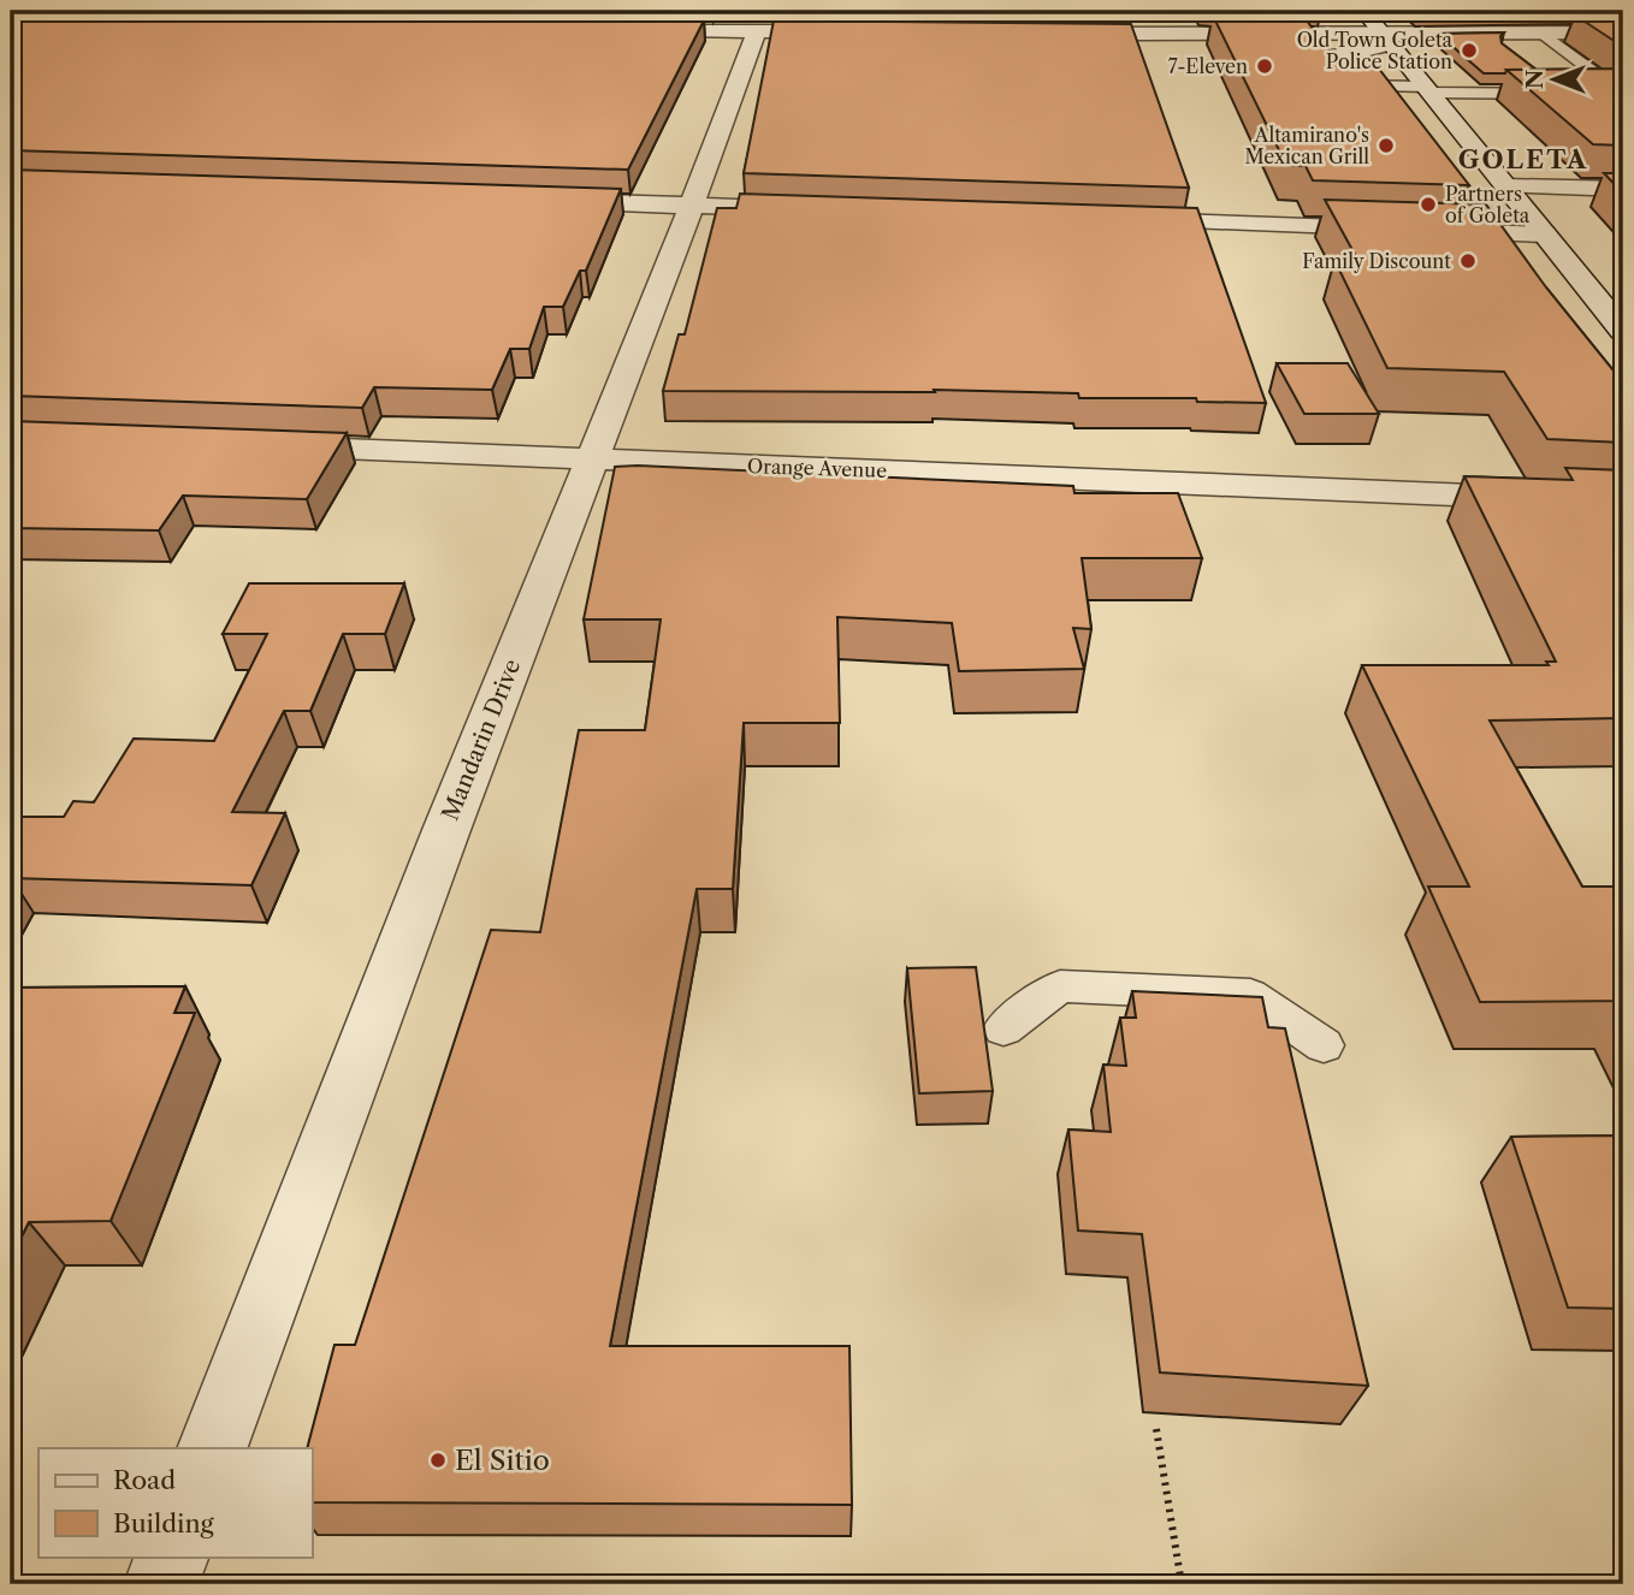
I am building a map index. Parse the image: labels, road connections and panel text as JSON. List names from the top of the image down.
{
  "streets": {
    "street": ["Orange Avenue", "Mandarin Drive"]
  },
  "crossings": [
    ["Orange Avenue", "Mandarin Drive"]
  ],
  "districts": ["GOLETA"],
  "places": [
    "Old Town Goleta Police Station",
    "7-Eleven",
    "Altamirano's Mexican Grill",
    "Partners of Goleta",
    "Family Discount",
    "El Sitio"
  ],
  "legend": ["Road", "Building"],
  "north": "left"
}
